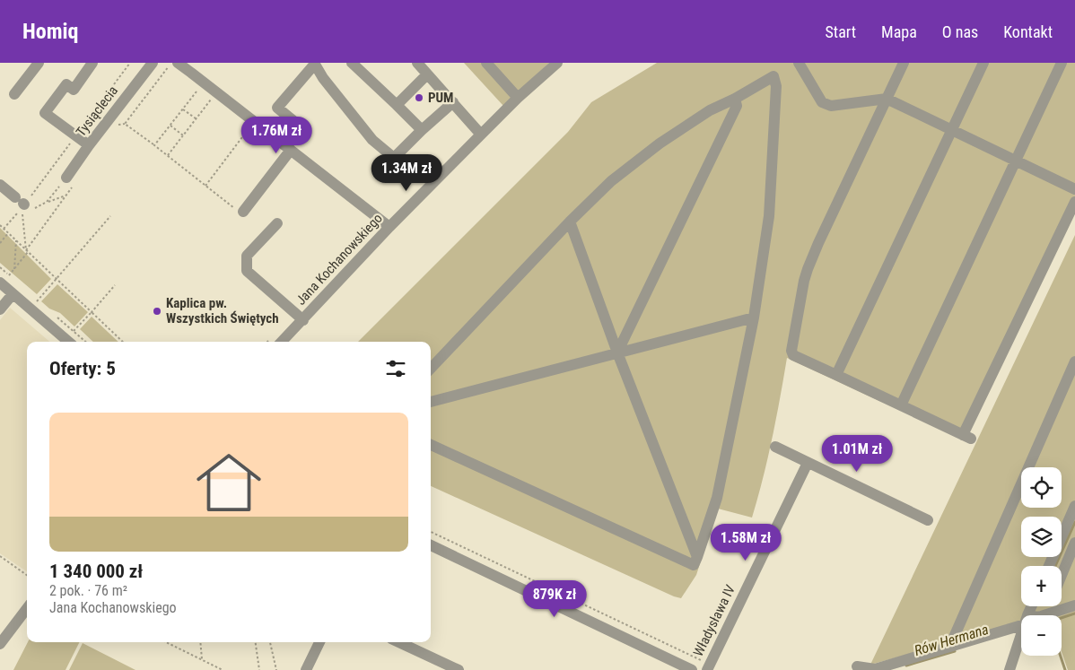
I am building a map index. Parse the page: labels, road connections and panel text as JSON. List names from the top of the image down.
{
  "streets": {
    "street": ["Tysiąclecia", "Jana Kochanowskiego", "Władysława IV"]
  },
  "water": ["Rów Hermana"],
  "places": ["PUM", "Kaplica pw. Wszystkich Świętych"],
  "page": {
    "header": "Homiq",
    "nav": [
      "Start",
      "Mapa",
      "O nas",
      "Kontakt"
    ],
    "price": [
      "1.76M zł",
      "1.34M zł",
      "1.01M zł",
      "1.58M zł",
      "879K zł"
    ],
    "heading": "Oferty: 5",
    "list": [
      {
        "name": "1 340 000 zł",
        "note": "2 pok. · 76 m² · Jana Kochanowskiego"
      }
    ],
    "map_buttons": ["+", "−"]
  }
}
